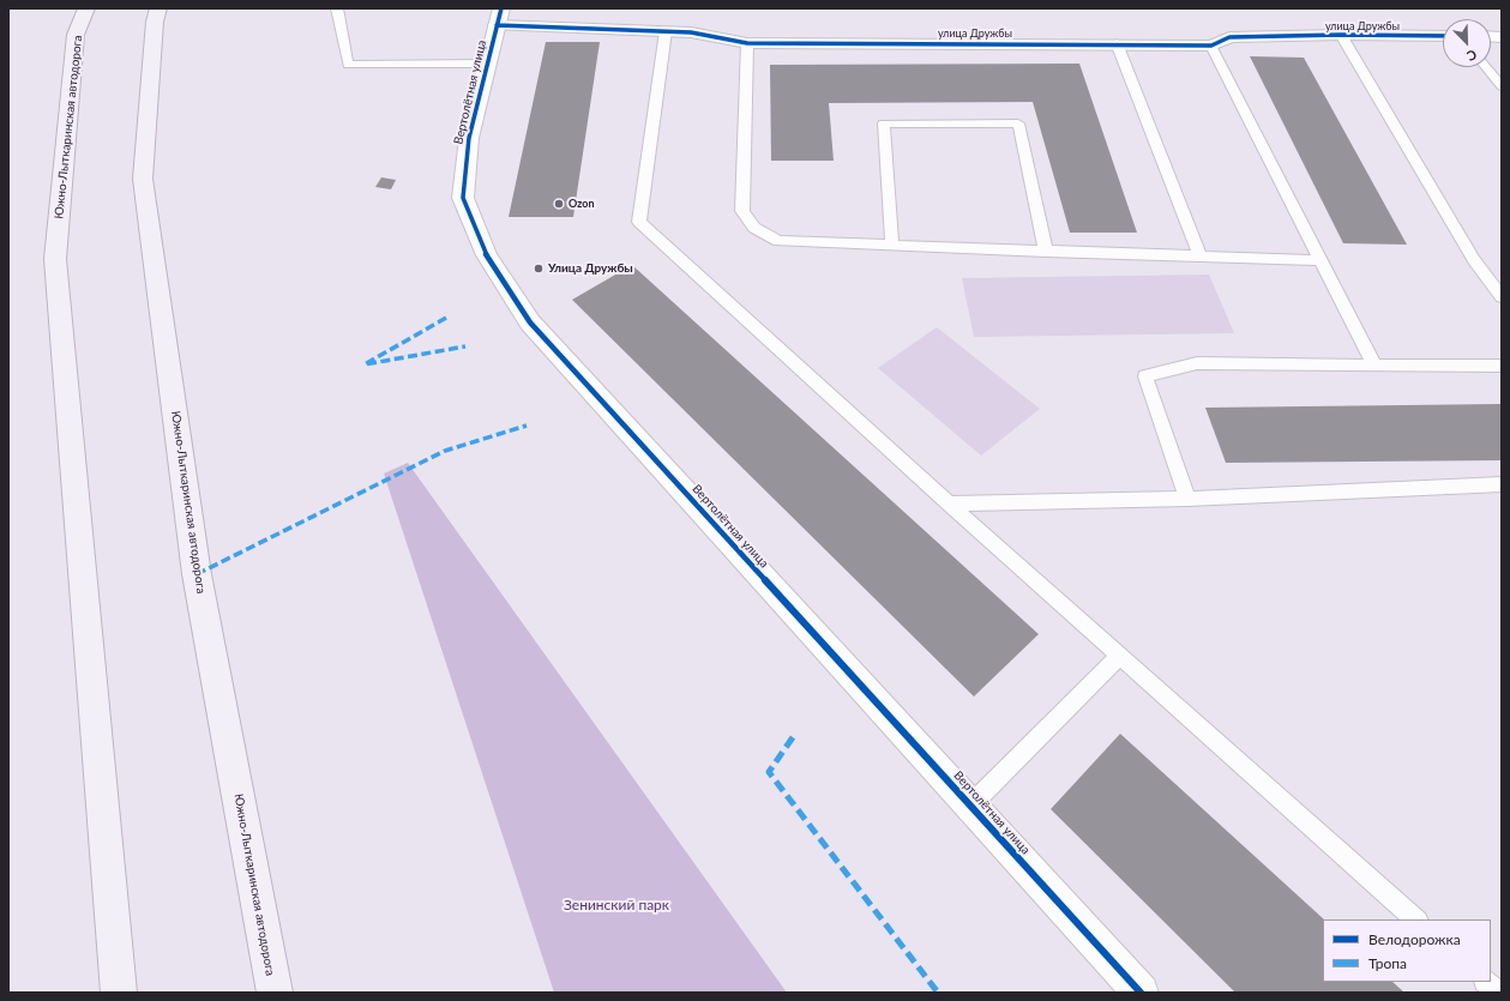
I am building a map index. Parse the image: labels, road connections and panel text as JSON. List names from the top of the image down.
{
  "streets": {
    "main road": ["Южно-Лыткаринская автодорога"],
    "street": ["улица Дружбы", "Вертолётная улица"]
  },
  "crossings": [
    ["улица Дружбы", "Вертолётная улица"]
  ],
  "parks": ["Зенинский парк"],
  "places": ["Ozon", "Улица Дружбы"],
  "legend": ["Велодорожка", "Тропа"],
  "north": "bottom right"
}
